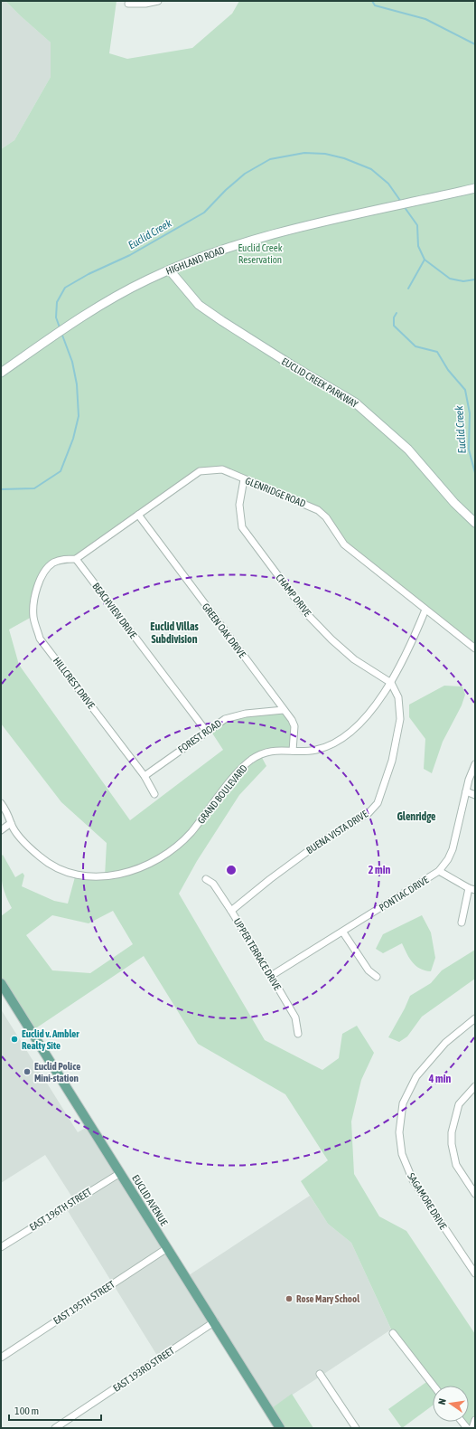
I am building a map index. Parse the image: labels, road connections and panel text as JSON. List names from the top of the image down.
{
  "streets": {
    "main road": ["EUCLID AVENUE"],
    "street": [
      "HIGHLAND ROAD",
      "EUCLID CREEK PARKWAY",
      "GLENRIDGE ROAD",
      "CHAMP DRIVE",
      "BEACHVIEW DRIVE",
      "GREEN OAK DRIVE",
      "HILLCREST DRIVE",
      "FOREST ROAD",
      "GRAND BOULEVARD",
      "BUENA VISTA DRIVE",
      "PONTIAC DRIVE",
      "UPPER TERRACE DRIVE",
      "SAGAMORE DRIVE",
      "EAST 196TH STREET",
      "EAST 195TH STREET",
      "EAST 193RD STREET"
    ]
  },
  "crossings": [
    ["HIGHLAND ROAD", "EUCLID CREEK PARKWAY"],
    ["GLENRIDGE ROAD", "CHAMP DRIVE"],
    ["GLENRIDGE ROAD", "BEACHVIEW DRIVE"],
    ["GLENRIDGE ROAD", "GREEN OAK DRIVE"],
    ["GLENRIDGE ROAD", "HILLCREST DRIVE"],
    ["GLENRIDGE ROAD", "GRAND BOULEVARD"],
    ["CHAMP DRIVE", "GRAND BOULEVARD"],
    ["CHAMP DRIVE", "BUENA VISTA DRIVE"],
    ["BEACHVIEW DRIVE", "FOREST ROAD"],
    ["GREEN OAK DRIVE", "FOREST ROAD"],
    ["GREEN OAK DRIVE", "GRAND BOULEVARD"],
    ["HILLCREST DRIVE", "FOREST ROAD"],
    ["GRAND BOULEVARD", "BUENA VISTA DRIVE"],
    ["BUENA VISTA DRIVE", "UPPER TERRACE DRIVE"],
    ["PONTIAC DRIVE", "UPPER TERRACE DRIVE"],
    ["EUCLID AVENUE", "EAST 196TH STREET"],
    ["EUCLID AVENUE", "EAST 195TH STREET"],
    ["EUCLID AVENUE", "EAST 193RD STREET"]
  ],
  "districts": ["Euclid Villas Subdivision", "Glenridge"],
  "water": ["Euclid Creek"],
  "parks": ["Euclid Creek Reservation"],
  "places": ["Euclid v. Ambler Realty Site", "Euclid Police Mini-station", "Rose Mary School"],
  "scale_bar": "100 m",
  "north": "left",
  "rings": ["2 min", "4 min"]
}
